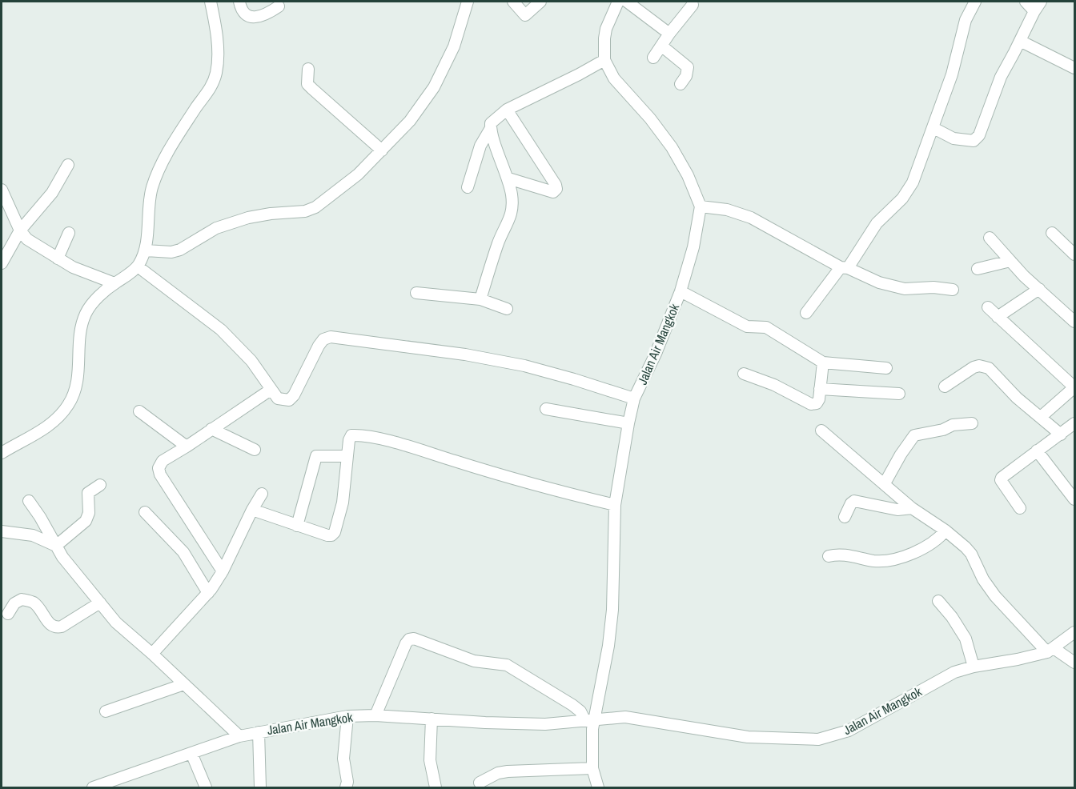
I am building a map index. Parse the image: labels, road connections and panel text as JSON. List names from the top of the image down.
{
  "streets": {
    "street": ["Jalan Air Mangkok"]
  }
}
